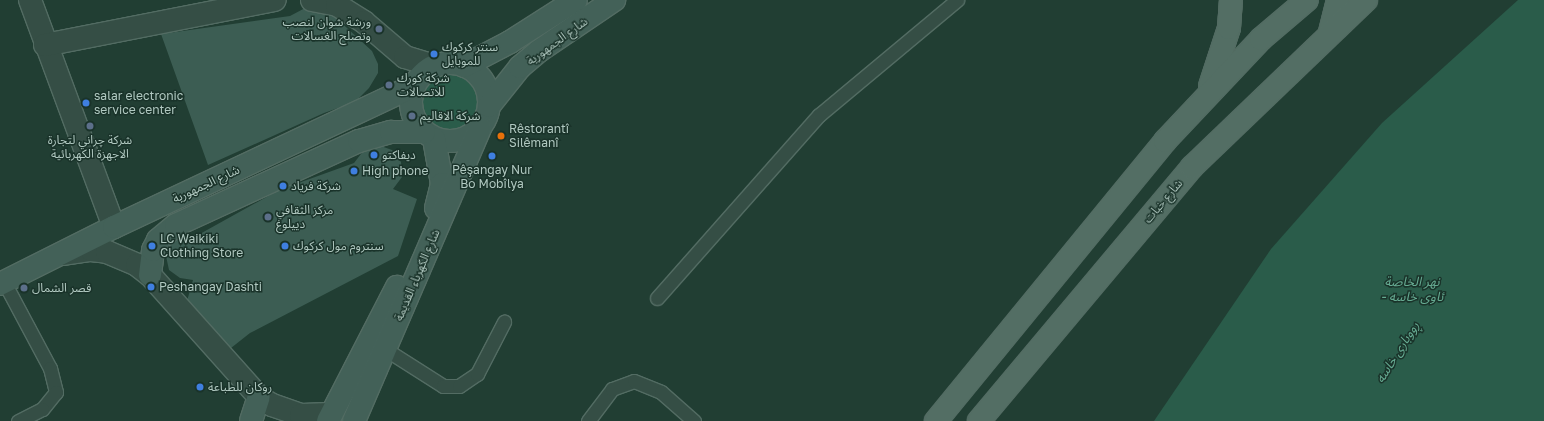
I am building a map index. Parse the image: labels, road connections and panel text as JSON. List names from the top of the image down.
{
  "streets": {
    "main road": ["شارع خبات"],
    "street": ["شارع الجمهورية", "شارع الكهرباء القديمة"]
  },
  "crossings": [
    ["شارع الجمهورية", "شارع الكهرباء القديمة"]
  ],
  "water": ["نهر الخاصة - ئاوی خاسە", "ڕووباری خاسە"],
  "places": [
    "ورشة شوان لنصب وتصلح الغسالات",
    "سنتر كركوك للموبايل",
    "شركة كورك للاتصالات",
    "salar electronic service center",
    "شركة الاقاليم",
    "شركة چراني لتجارة الاجهزة الكهربائية",
    "Rêstorantî Silêmanî",
    "ديفاكتو",
    "Pêşangay Nur Bo Mobîlya",
    "High phone",
    "شركة فرياد",
    "مركز الثقافي دييلوغ",
    "LC Waikiki Clothing Store",
    "سنتروم مول كركوك",
    "Peshangay Dashti",
    "قصر الشمال",
    "روكان للطباعة"
  ]
}
